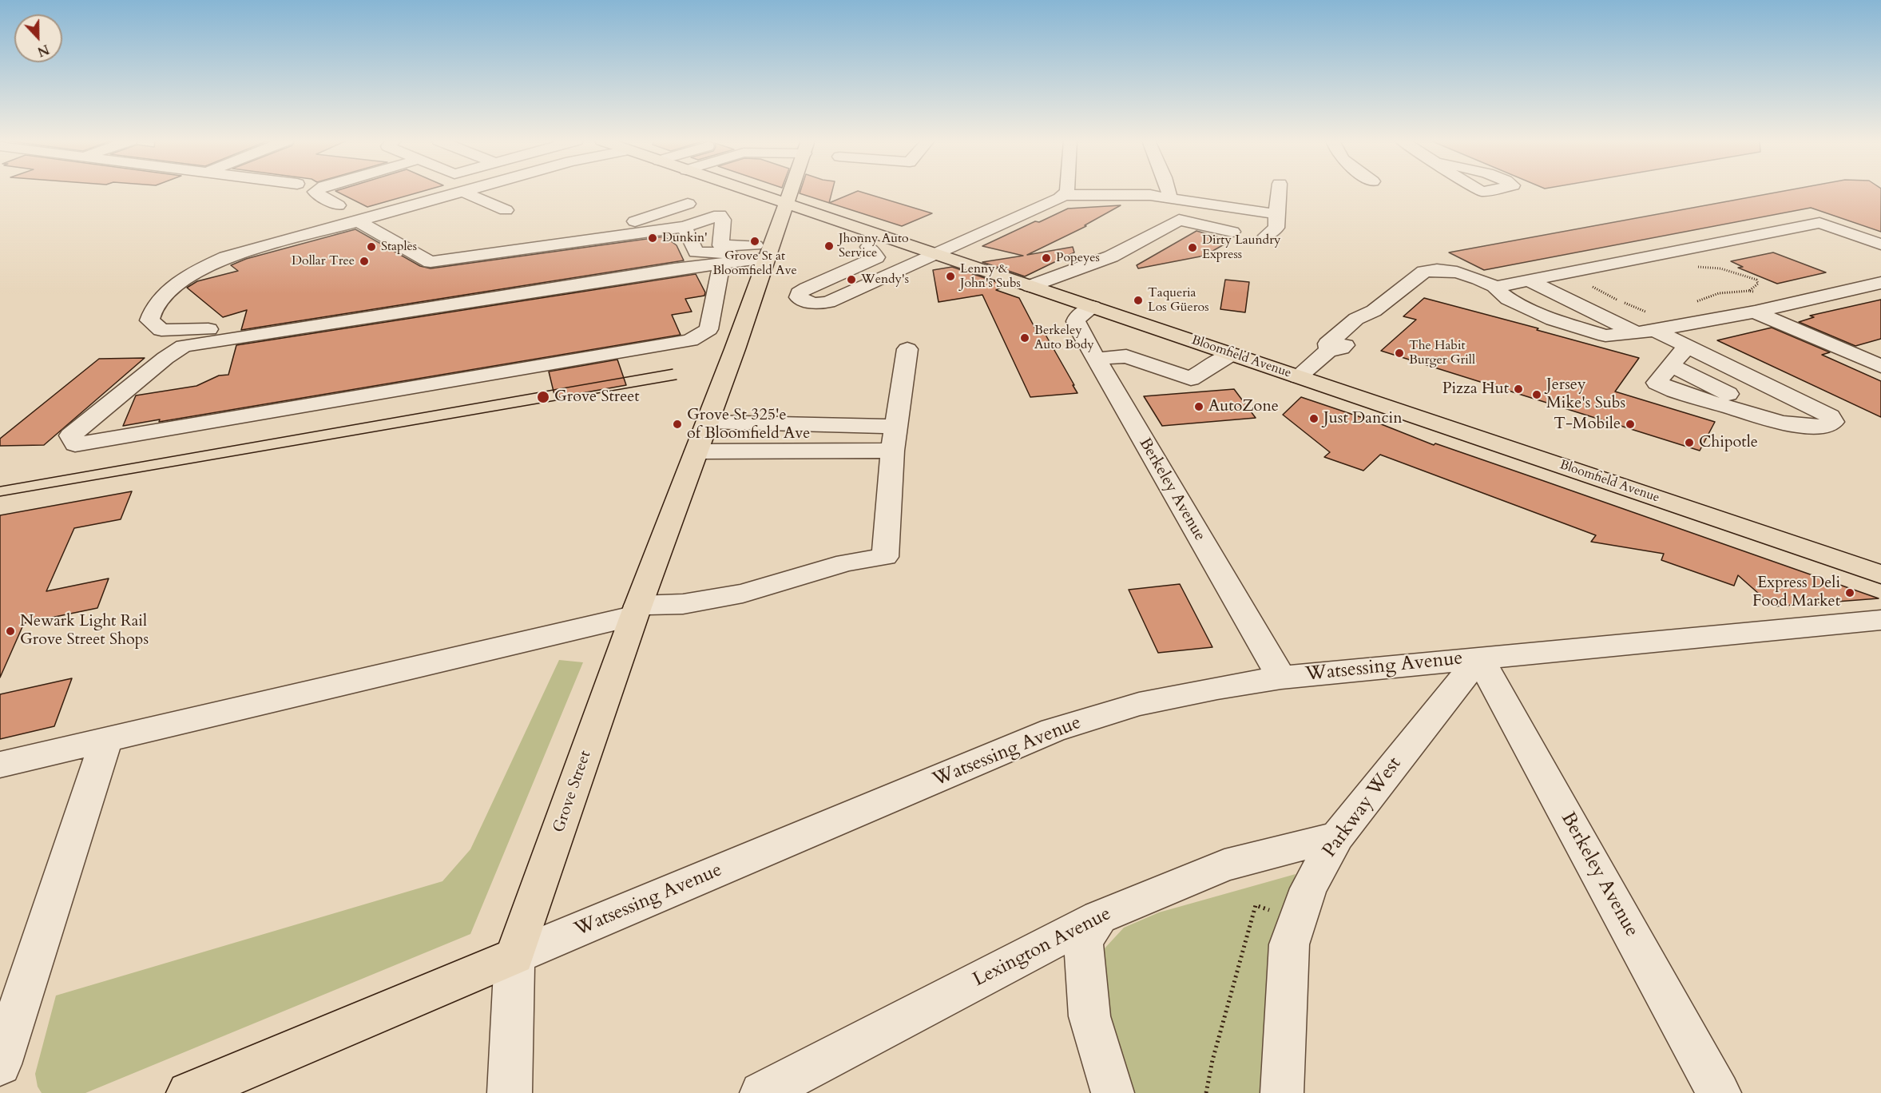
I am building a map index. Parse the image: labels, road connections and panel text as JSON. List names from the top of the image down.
{
  "streets": {
    "main road": ["Bloomfield Avenue", "Watsessing Avenue", "Grove Street"],
    "street": ["Berkeley Avenue", "Parkway West", "Lexington Avenue"]
  },
  "crossings": [
    ["Bloomfield Avenue", "Berkeley Avenue"],
    ["Bloomfield Avenue", "Grove Street"],
    ["Berkeley Avenue", "Watsessing Avenue"],
    ["Berkeley Avenue", "Parkway West"],
    ["Watsessing Avenue", "Grove Street"],
    ["Watsessing Avenue", "Parkway West"],
    ["Parkway West", "Lexington Avenue"]
  ],
  "places": [
    "Dunkin'",
    "Grove St at Bloomfield Ave",
    "Jhonny Auto Service",
    "Staples",
    "Dirty Laundry Express",
    "Popeyes",
    "Dollar Tree",
    "Lenny & John's Subs",
    "Wendy's",
    "Taqueria Los Güeros",
    "Berkeley Auto Body",
    "The Habit Burger Grill",
    "Pizza Hut",
    "Jersey Mike's Subs",
    "Grove Street",
    "AutoZone",
    "Just Dancin",
    "Grove St 325'e of Bloomfield Ave",
    "T-Mobile",
    "Chipotle",
    "Express Deli Food Market",
    "Newark Light Rail Grove Street Shops"
  ],
  "north": "bottom"
}
